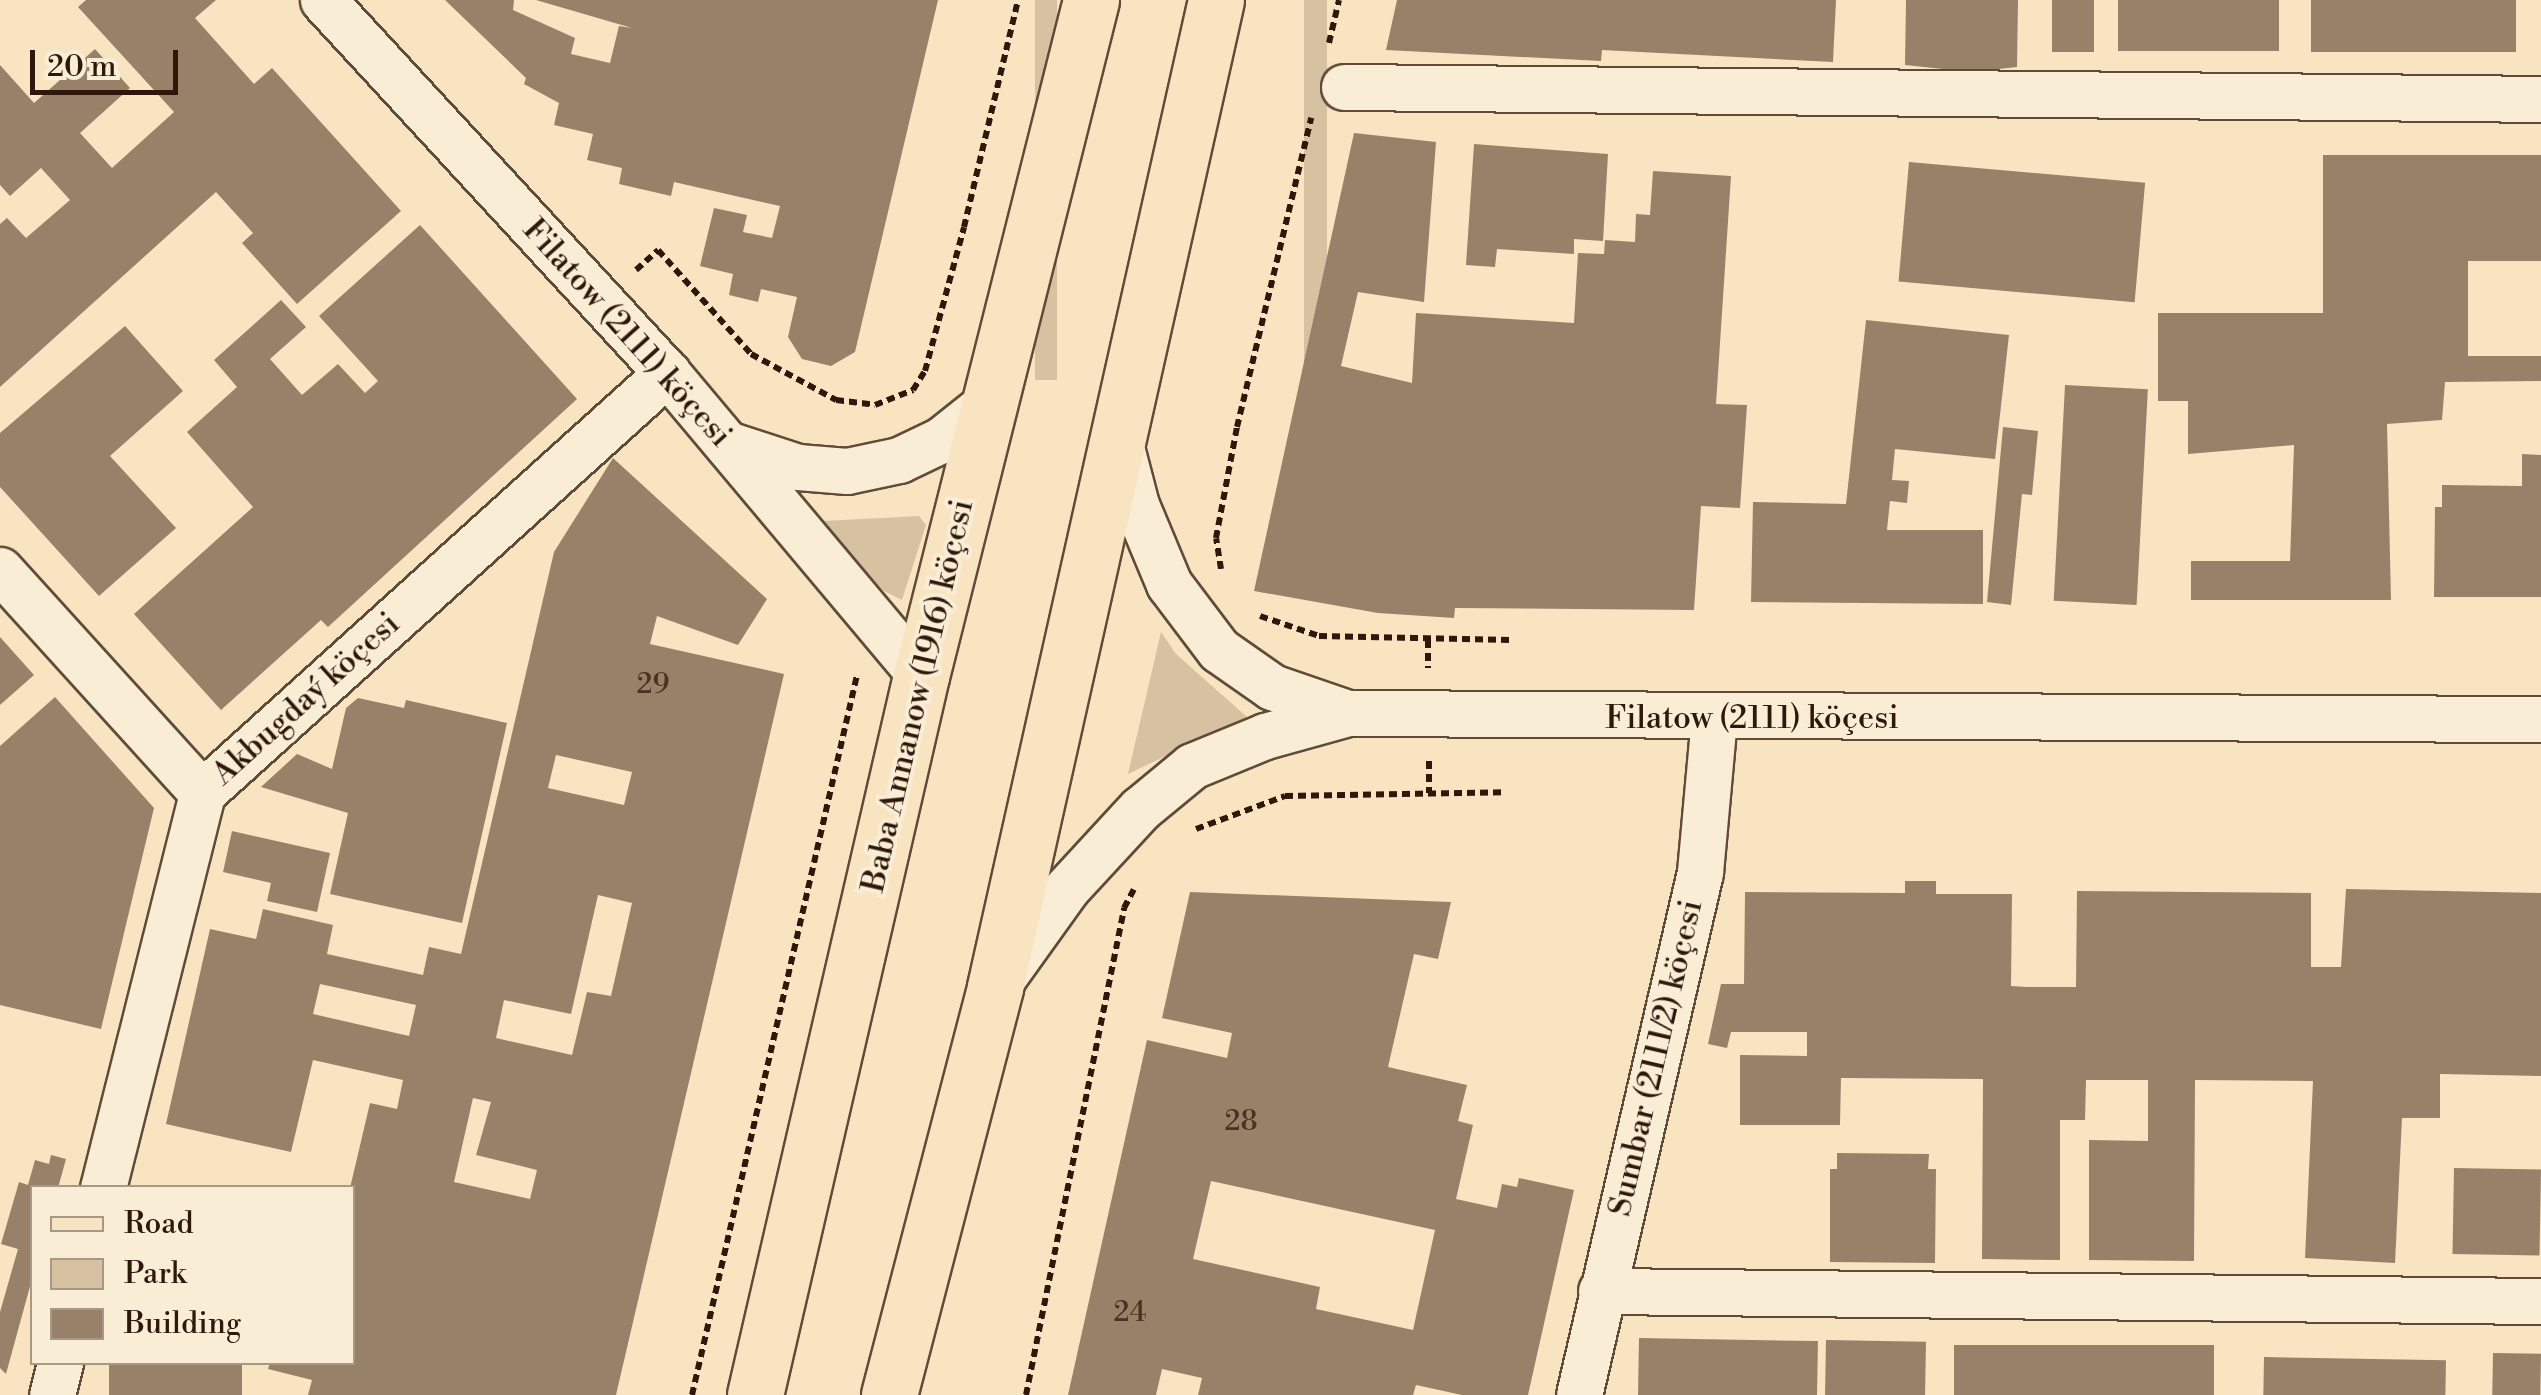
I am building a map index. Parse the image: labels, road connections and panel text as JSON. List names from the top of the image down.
{
  "streets": {
    "main road": ["Baba Annanow (1916) köçesi"],
    "street": ["Filatow (2111) köçesi", "Akbugdaý köçesi", "Sumbar (2111/2) köçesi"]
  },
  "crossings": [
    ["Filatow (2111) köçesi", "Baba Annanow (1916) köçesi"],
    ["Filatow (2111) köçesi", "Akbugdaý köçesi"],
    ["Filatow (2111) köçesi", "Sumbar (2111/2) köçesi"]
  ],
  "house_numbers": ["29", "28", "24"],
  "legend": ["Road", "Park", "Building"],
  "scale_bar": "20 m"
}
